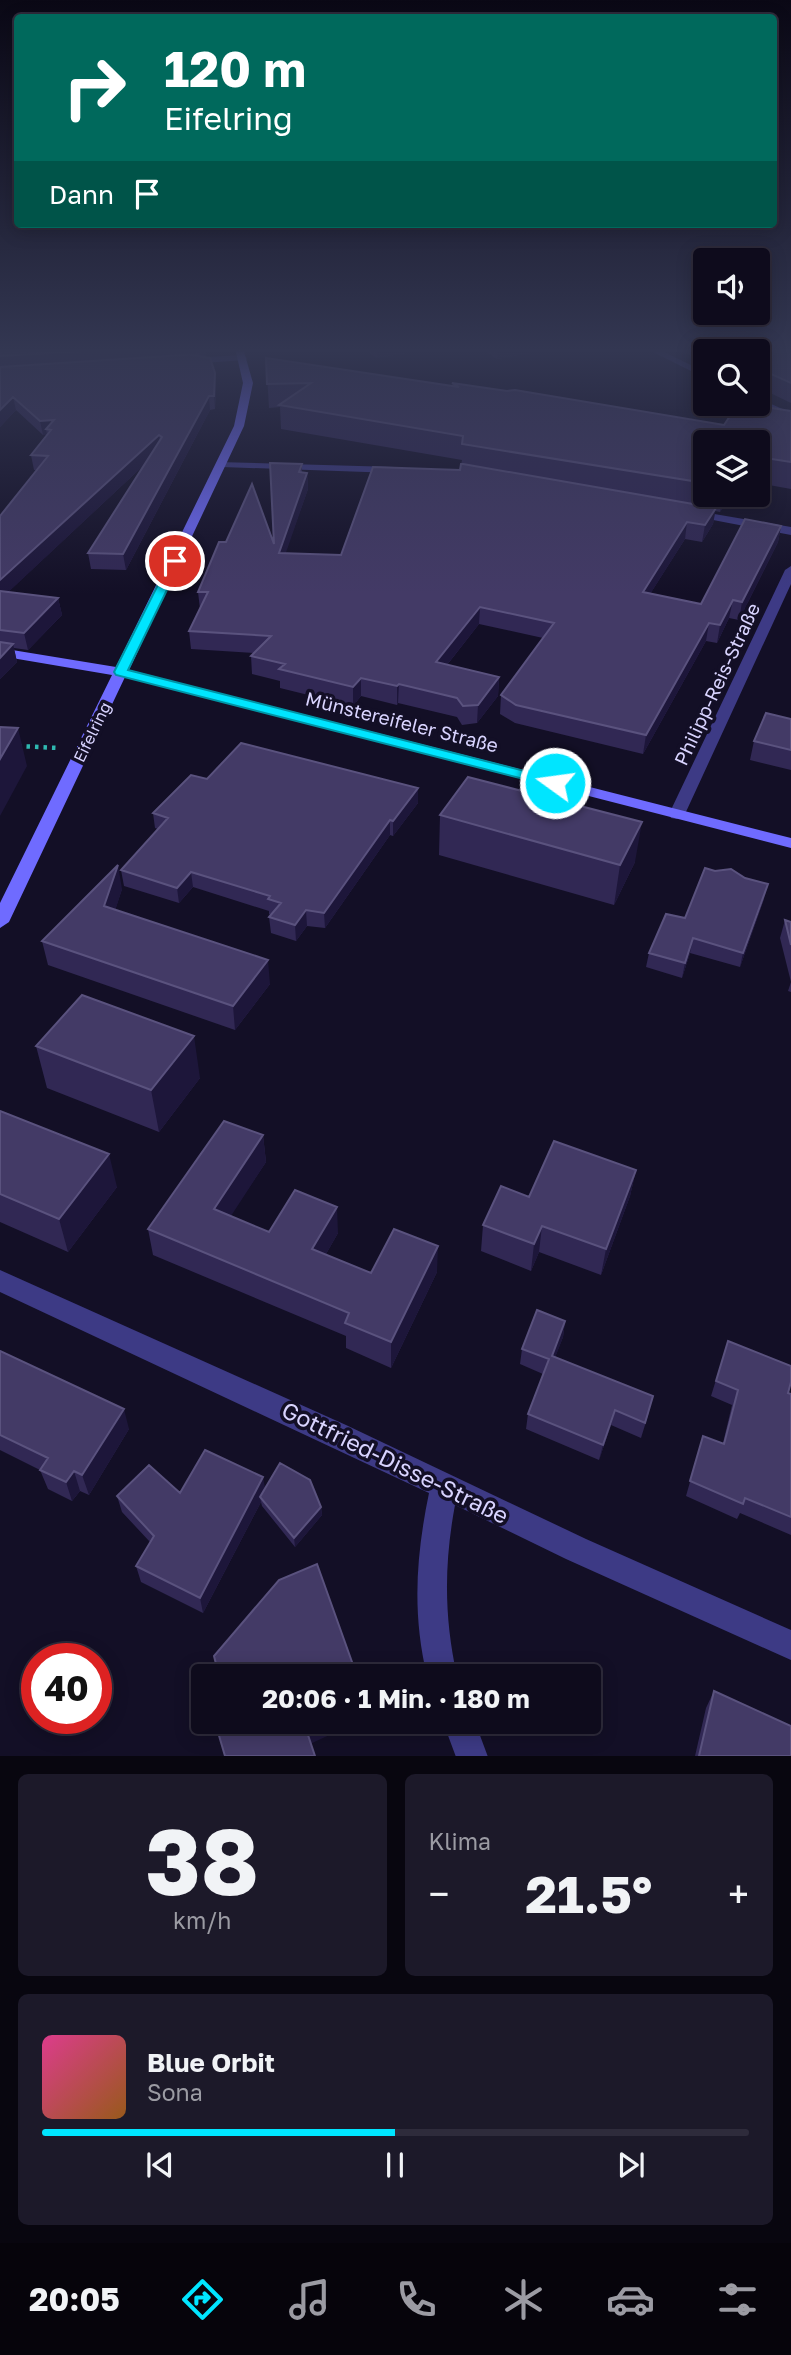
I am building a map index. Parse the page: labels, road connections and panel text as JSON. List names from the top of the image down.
{
  "streets": {
    "main road": ["Münstereifeler Straße", "Eifelring"],
    "street": ["Philipp-Reis-Straße", "Gottfried-Disse-Straße"]
  },
  "crossings": [
    ["Philipp-Reis-Straße", "Münstereifeler Straße"],
    ["Münstereifeler Straße", "Eifelring"]
  ],
  "page": {
    "turn": ["120 m", "Eifelring"],
    "then": "Dann",
    "limit": "40",
    "trip": "20:06 · 1 Min. · 180 m",
    "tile": [
      ["38", "km/h"],
      "Klima"
    ],
    "heat": ["−", "21.5°", "+"],
    "song": ["Blue Orbit", "Sona"],
    "tabs": "20:05"
  }
}
